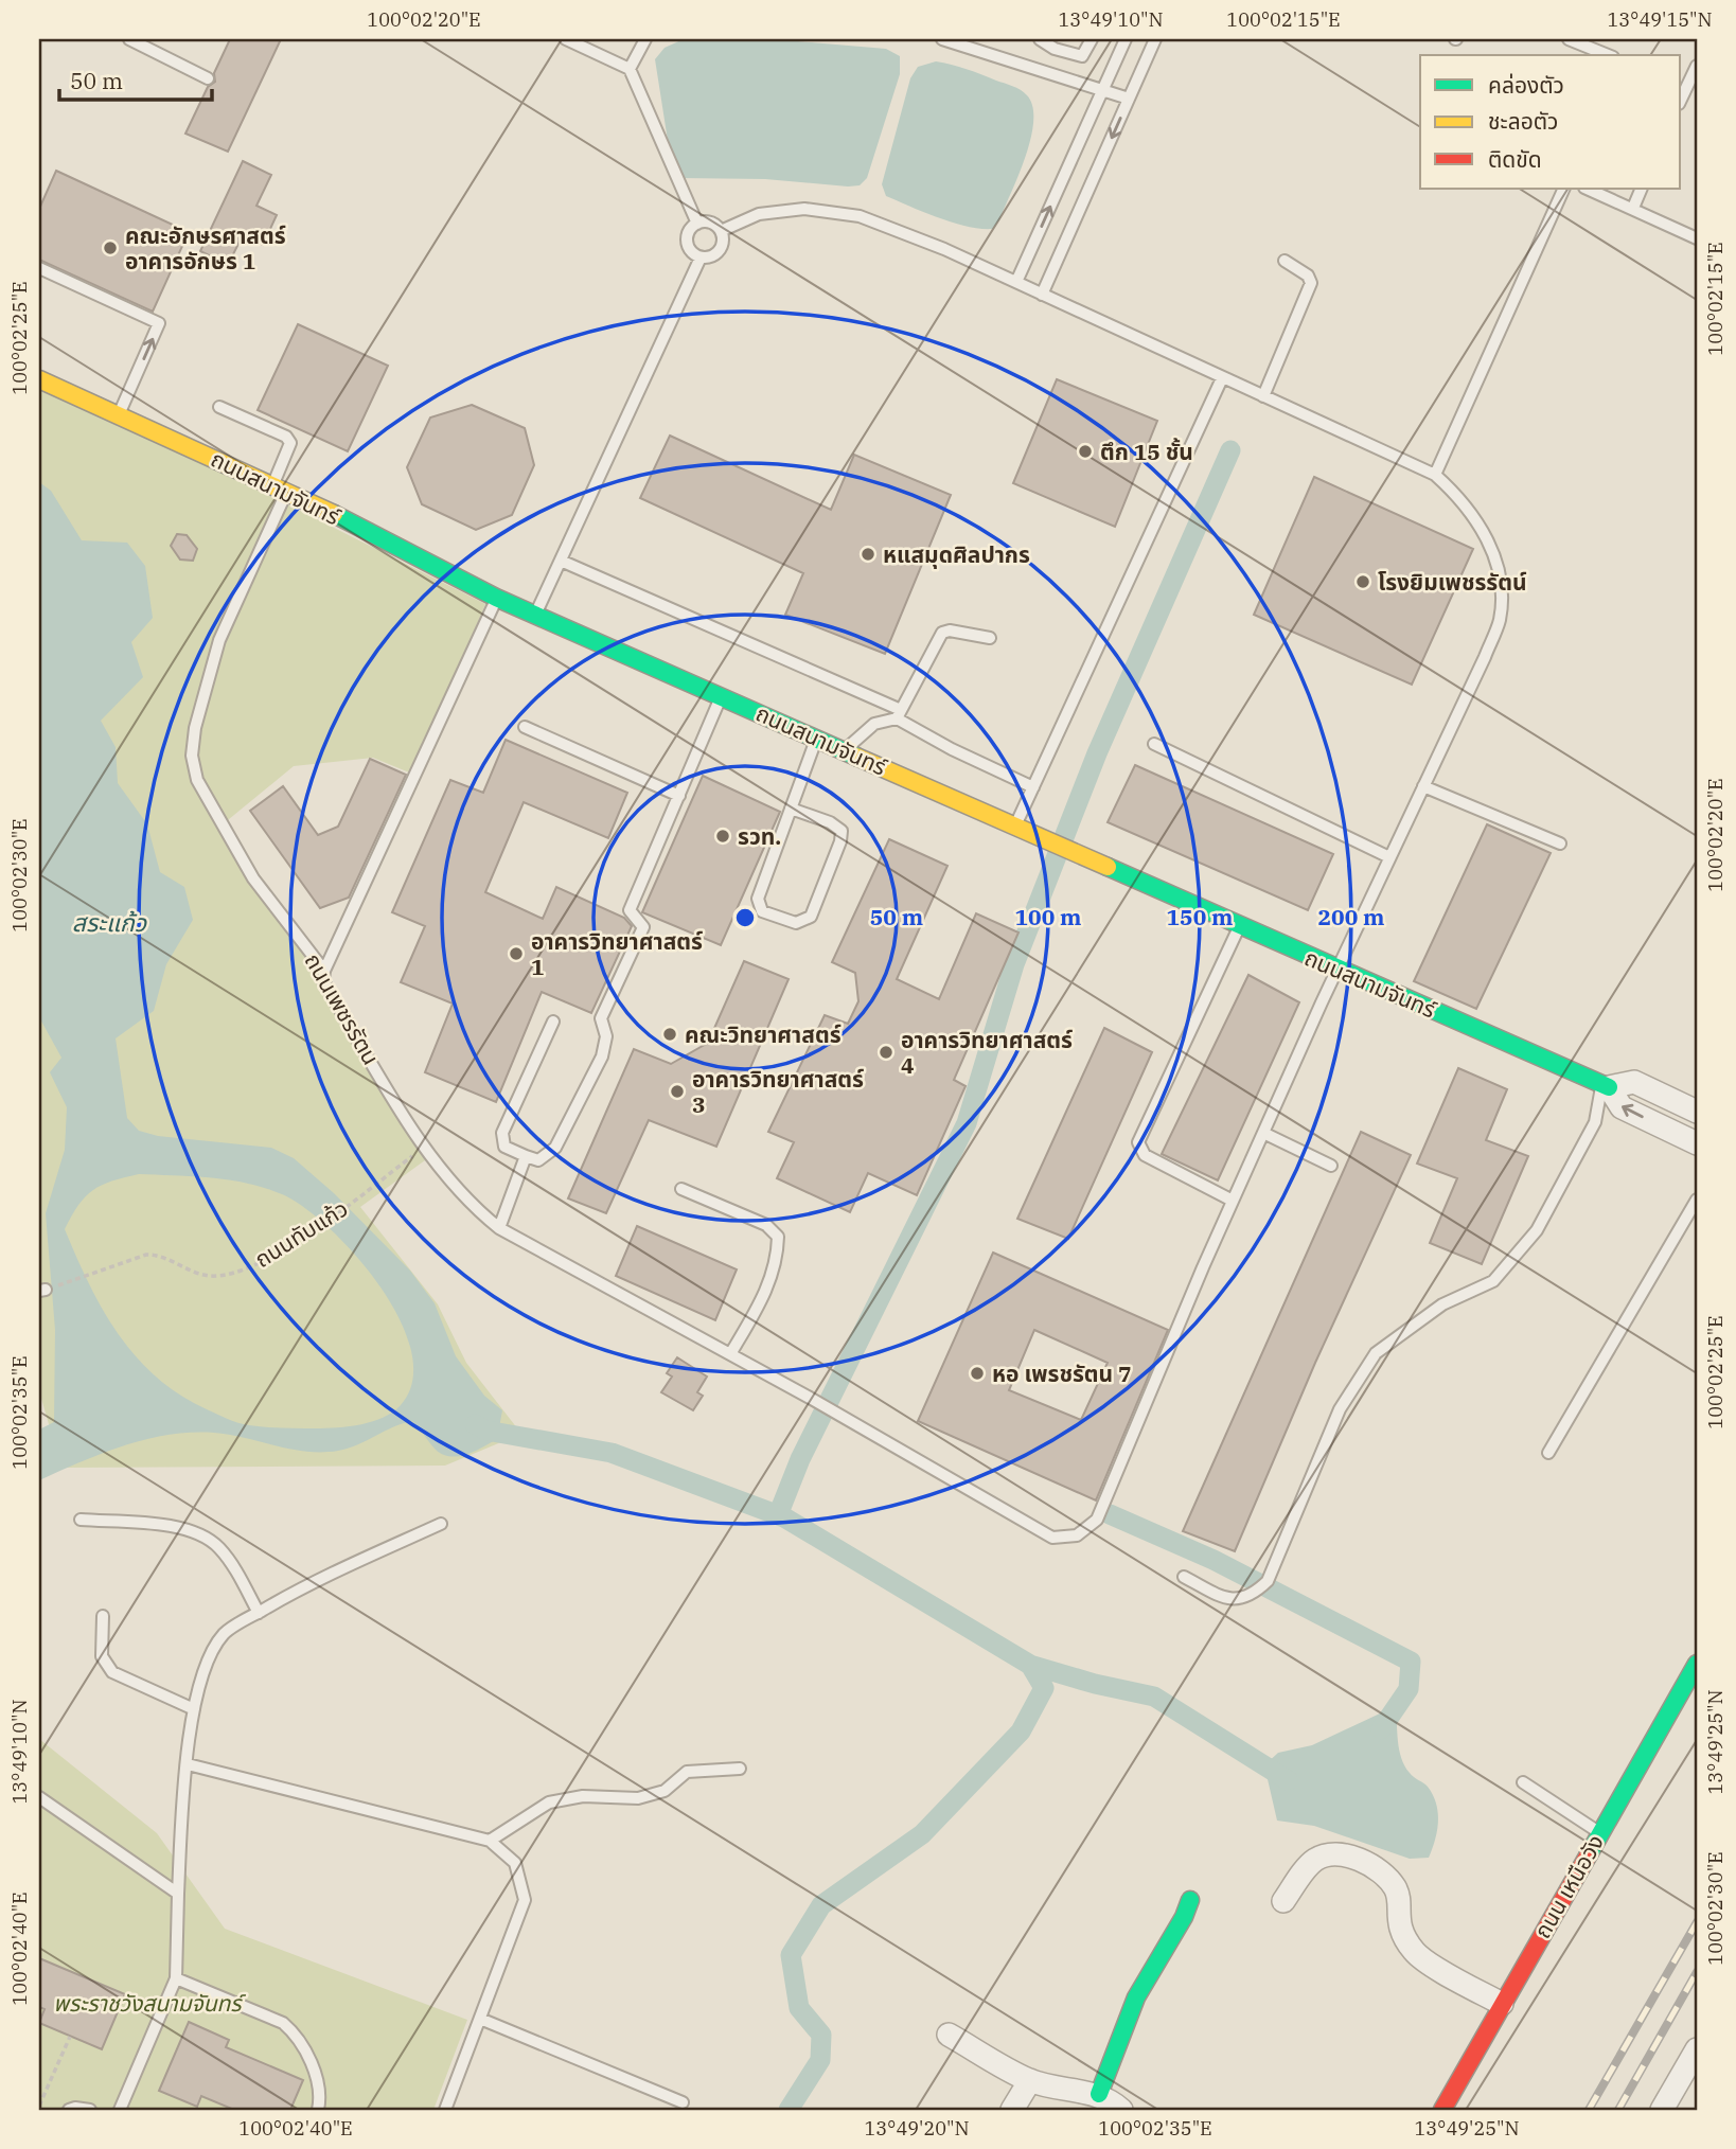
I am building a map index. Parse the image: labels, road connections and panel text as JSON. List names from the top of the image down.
{
  "streets": {
    "street": ["ถนนสนามจันทร์", "ถนน เหนือวัง"],
    "lane": ["ถนนเพชรรัตน"],
    "path": ["ถนนทับแก้ว"]
  },
  "crossings": [
    ["ถนนสนามจันทร์", "ถนนเพชรรัตน"],
    ["ถนนเพชรรัตน", "ถนนทับแก้ว"]
  ],
  "water": ["สระแก้ว"],
  "parks": ["พระราชวังสนามจันทร์"],
  "places": [
    "คณะอักษรศาสตร์ อาคารอักษร 1",
    "ตึก 15 ชั้น",
    "หแสมุดศิลปากร",
    "โรงยิมเพชรรัตน์",
    "รวท.",
    "อาคารวิทยาศาสตร์ 1",
    "คณะวิทยาศาสตร์",
    "อาคารวิทยาศาสตร์ 4",
    "อาคารวิทยาศาสตร์ 3",
    "หอ เพรชรัตน 7"
  ],
  "legend": ["คล่องตัว", "ชะลอตัว", "ติดขัด"],
  "scale_bar": "50 m",
  "coordinates": [
    "100°02'20\"E",
    "13°49'10\"N",
    "100°02'15\"E",
    "13°49'15\"N",
    "100°02'25\"E",
    "100°02'30\"E",
    "100°02'35\"E",
    "13°49'25\"N",
    "100°02'40\"E",
    "13°49'20\"N"
  ],
  "rings": [
    "50 m",
    "100 m",
    "150 m",
    "200 m"
  ]
}
